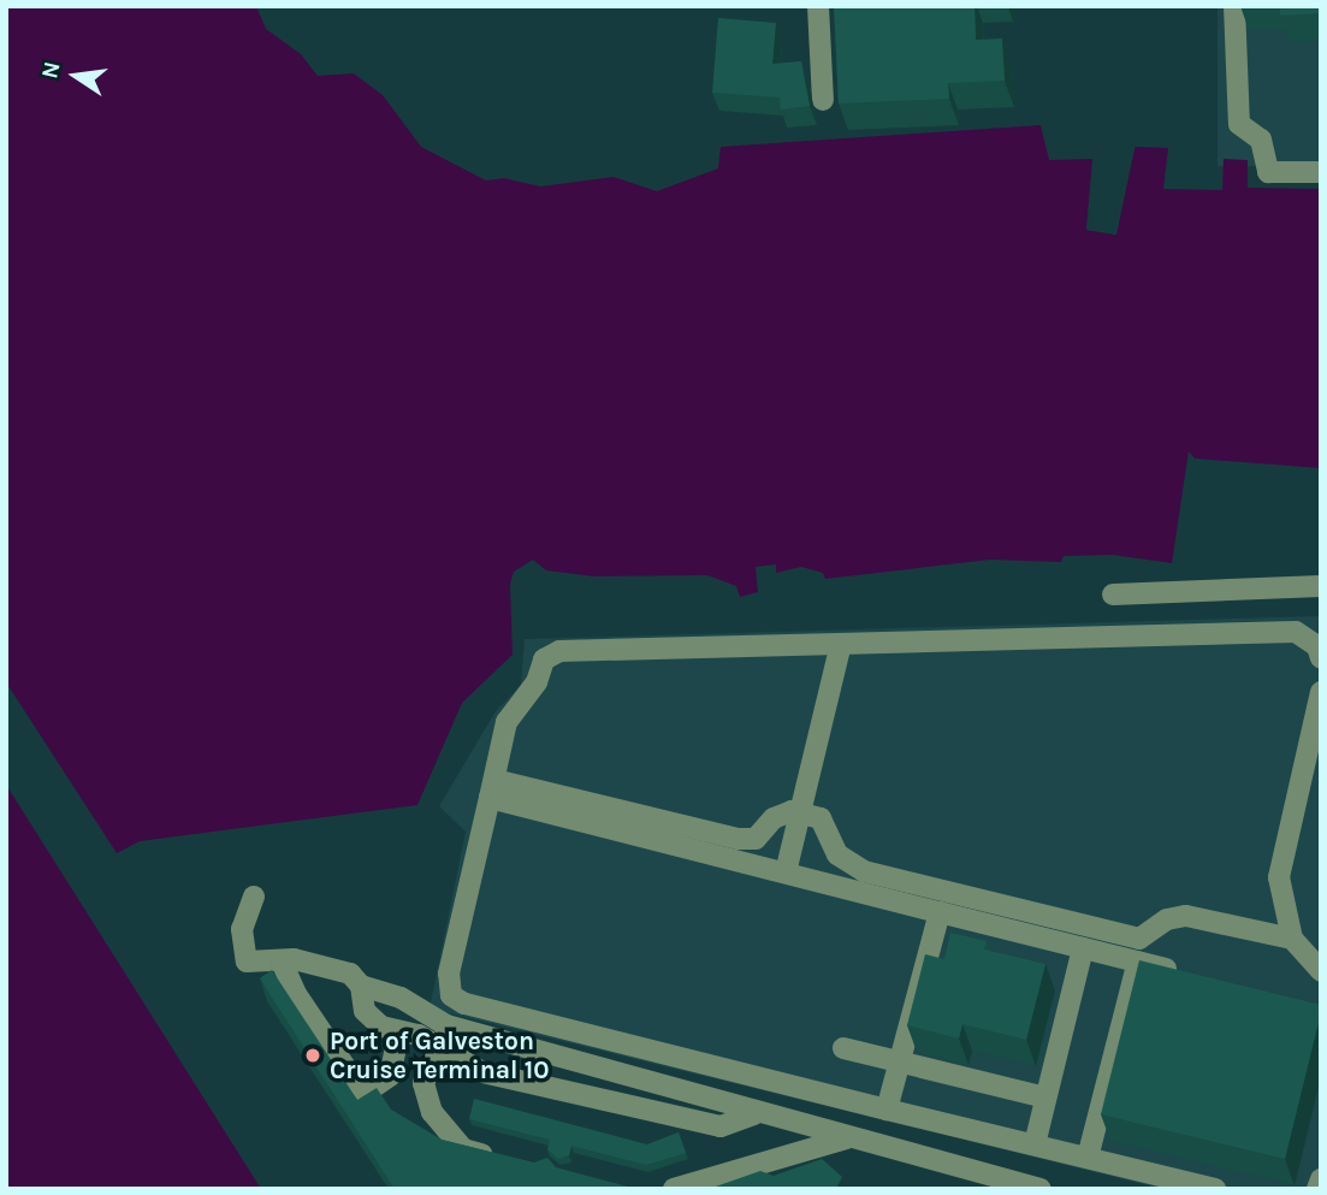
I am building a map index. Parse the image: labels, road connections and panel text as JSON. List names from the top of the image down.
{
  "places": ["Port of Galveston Cruise Terminal 10"],
  "north": "left"
}
